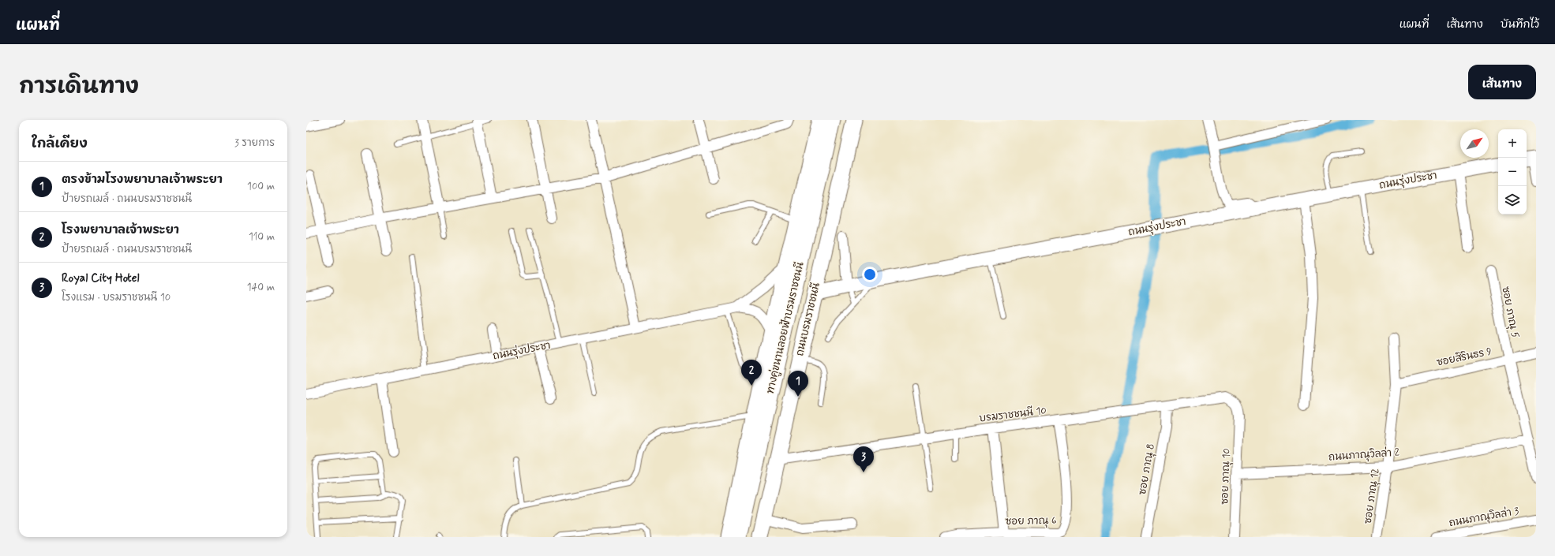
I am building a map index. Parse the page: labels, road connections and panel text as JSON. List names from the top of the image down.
{
  "streets": {
    "main road": ["ถนนบรมราชชนนี", "ทางคู่ขนานลอยฟ้าบรมราชชนนี"],
    "street": [
      "ถนนรุ่งประชา",
      "ซอย ภาณุ 5",
      "ซอยสิรินธร 9",
      "บรมราชชนนี 10",
      "ถนนภาณุวิลล่า 2",
      "ซอย ภาณุ 8",
      "ซอย ภาณุ 10",
      "ซอย ภาณุ 12",
      "ถนนภาณุวิลล่า 3",
      "ซอย ภาณุ 6"
    ]
  },
  "crossings": [
    ["ถนนรุ่งประชา", "ถนนบรมราชชนนี"],
    ["ซอย ภาณุ 5", "ซอยสิรินธร 9"],
    ["ซอย ภาณุ 5", "ถนนภาณุวิลล่า 2"],
    ["ถนนบรมราชชนนี", "บรมราชชนนี 10"],
    ["ซอยสิรินธร 9", "ซอย ภาณุ 12"],
    ["บรมราชชนนี 10", "ซอย ภาณุ 8"],
    ["บรมราชชนนี 10", "ซอย ภาณุ 10"],
    ["บรมราชชนนี 10", "ซอย ภาณุ 6"],
    ["ถนนภาณุวิลล่า 2", "ซอย ภาณุ 10"],
    ["ถนนภาณุวิลล่า 2", "ซอย ภาณุ 12"]
  ],
  "north": "top right",
  "page": {
    "header": "แผนที่",
    "nav": ["แผนที่", "เส้นทาง", "บันทึกไว้"],
    "title": "การเดินทาง",
    "buttons": "เส้นทาง",
    "heading": ["ใกล้เคียง", "3 รายการ"],
    "map_buttons": ["+", "−"],
    "list": [
      {
        "mark": "1",
        "name": "ตรงข้ามโรงพยาบาลเจ้าพระยา",
        "note": "ป้ายรถเมล์ · ถนนบรมราชชนนี",
        "value": "100 m"
      },
      {
        "mark": "2",
        "name": "โรงพยาบาลเจ้าพระยา",
        "note": "ป้ายรถเมล์ · ถนนบรมราชชนนี",
        "value": "110 m"
      },
      {
        "mark": "3",
        "name": "Royal City Hotel",
        "note": "โรงแรม · บรมราชชนนี 10",
        "value": "140 m"
      }
    ],
    "pins": ["2", "1", "3"]
  }
}
